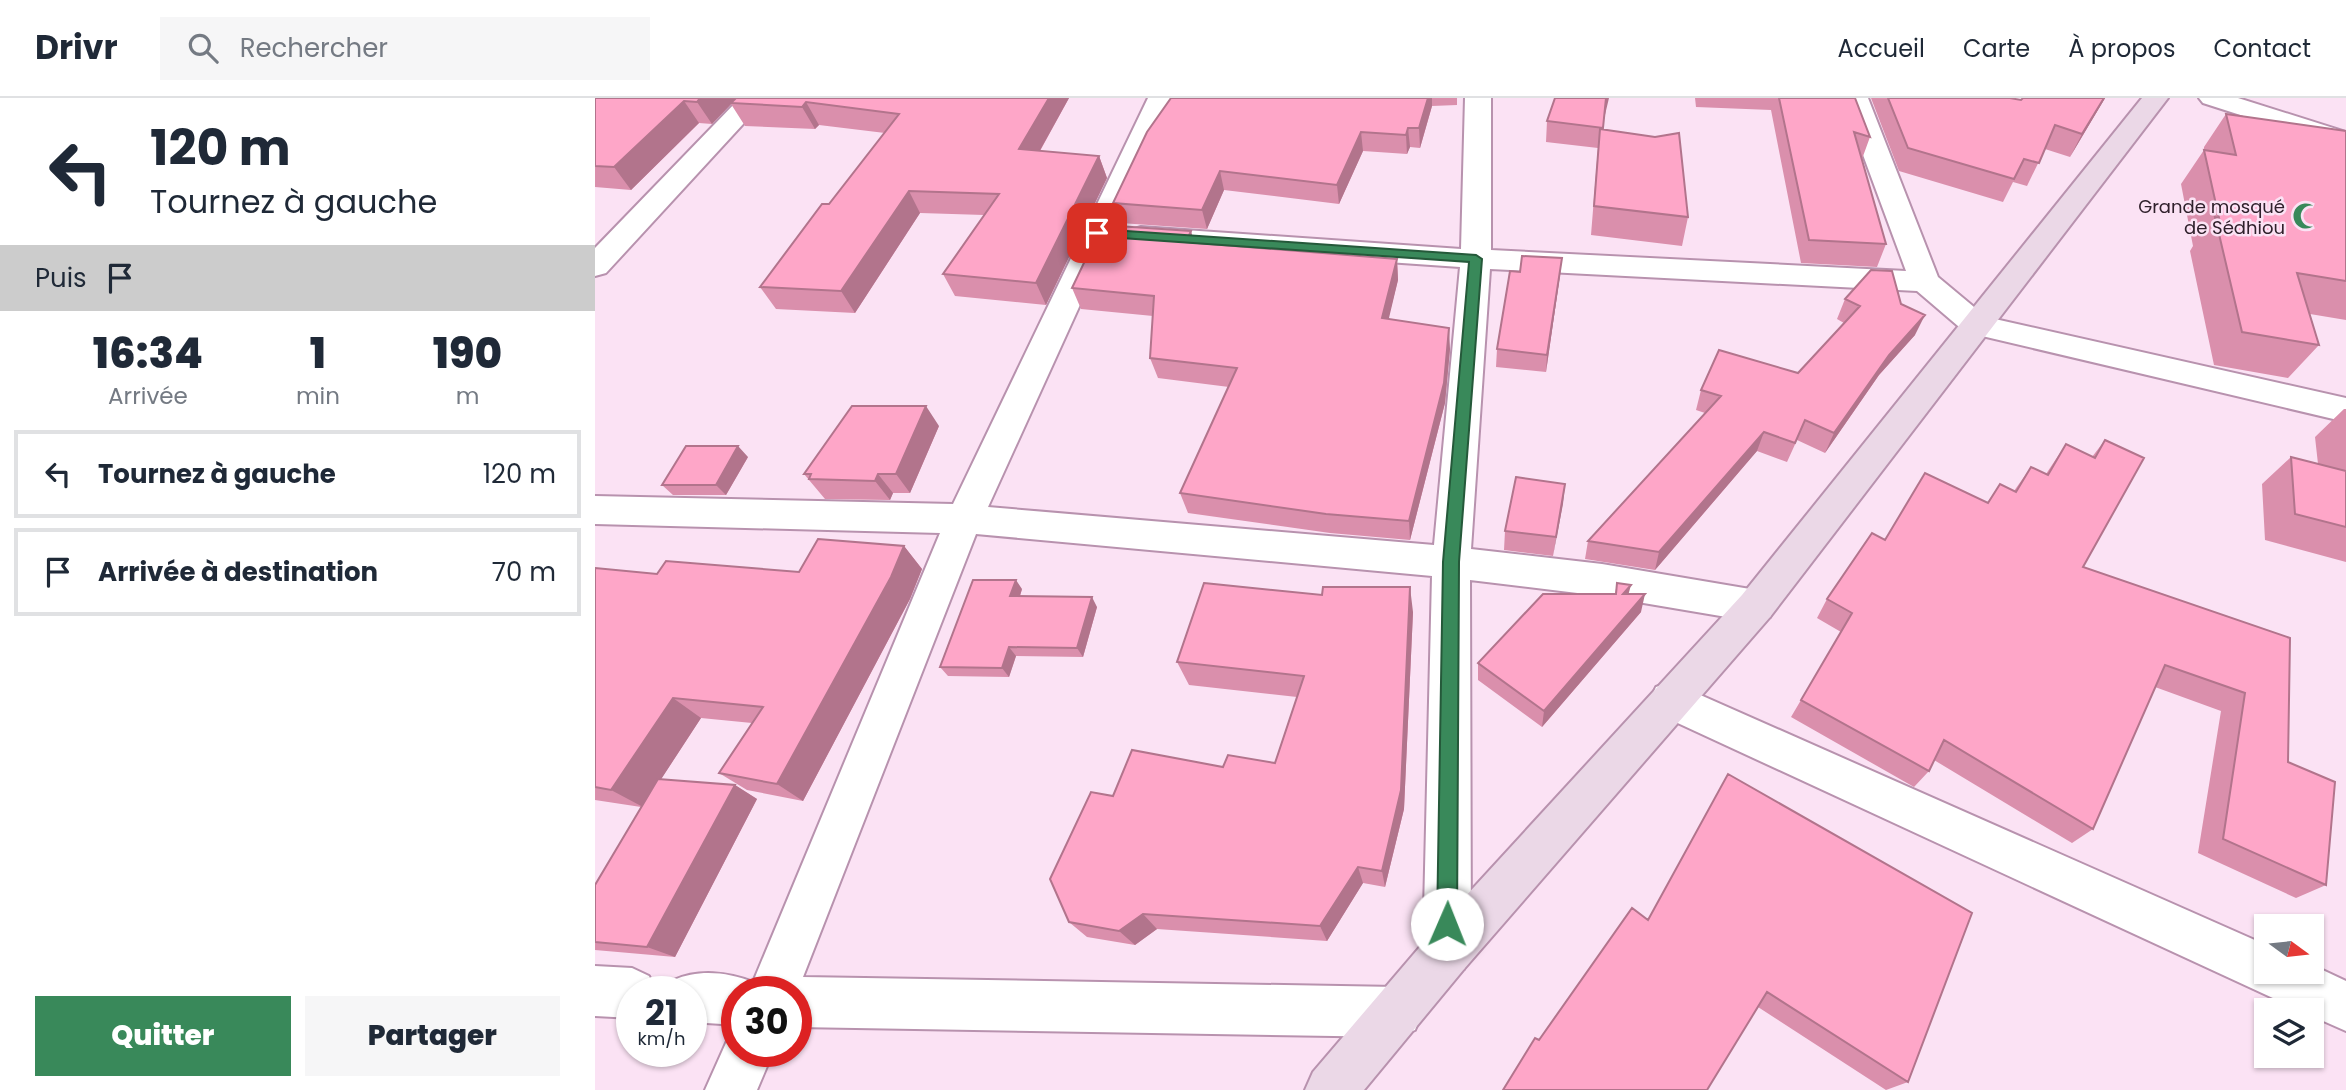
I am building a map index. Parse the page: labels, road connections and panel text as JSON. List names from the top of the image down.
{
  "places": {
    "mosque": ["Grande mosqué de Sédhiou"]
  },
  "north": "right",
  "page": {
    "header": "Drivr",
    "search": "Rechercher",
    "nav": [
      "Accueil",
      "Carte",
      "À propos",
      "Contact"
    ],
    "turn": ["120 m", "Tournez à gauche"],
    "then": "Puis",
    "eta": [
      "16:34",
      "Arrivée",
      "1",
      "min",
      "190",
      "m"
    ],
    "list": [
      {
        "name": "Tournez à gauche",
        "value": "120 m"
      },
      {
        "name": "Arrivée à destination",
        "value": "70 m"
      }
    ],
    "speed": "21 km/h",
    "limit": "30",
    "buttons": ["Quitter", "Partager"]
  }
}
